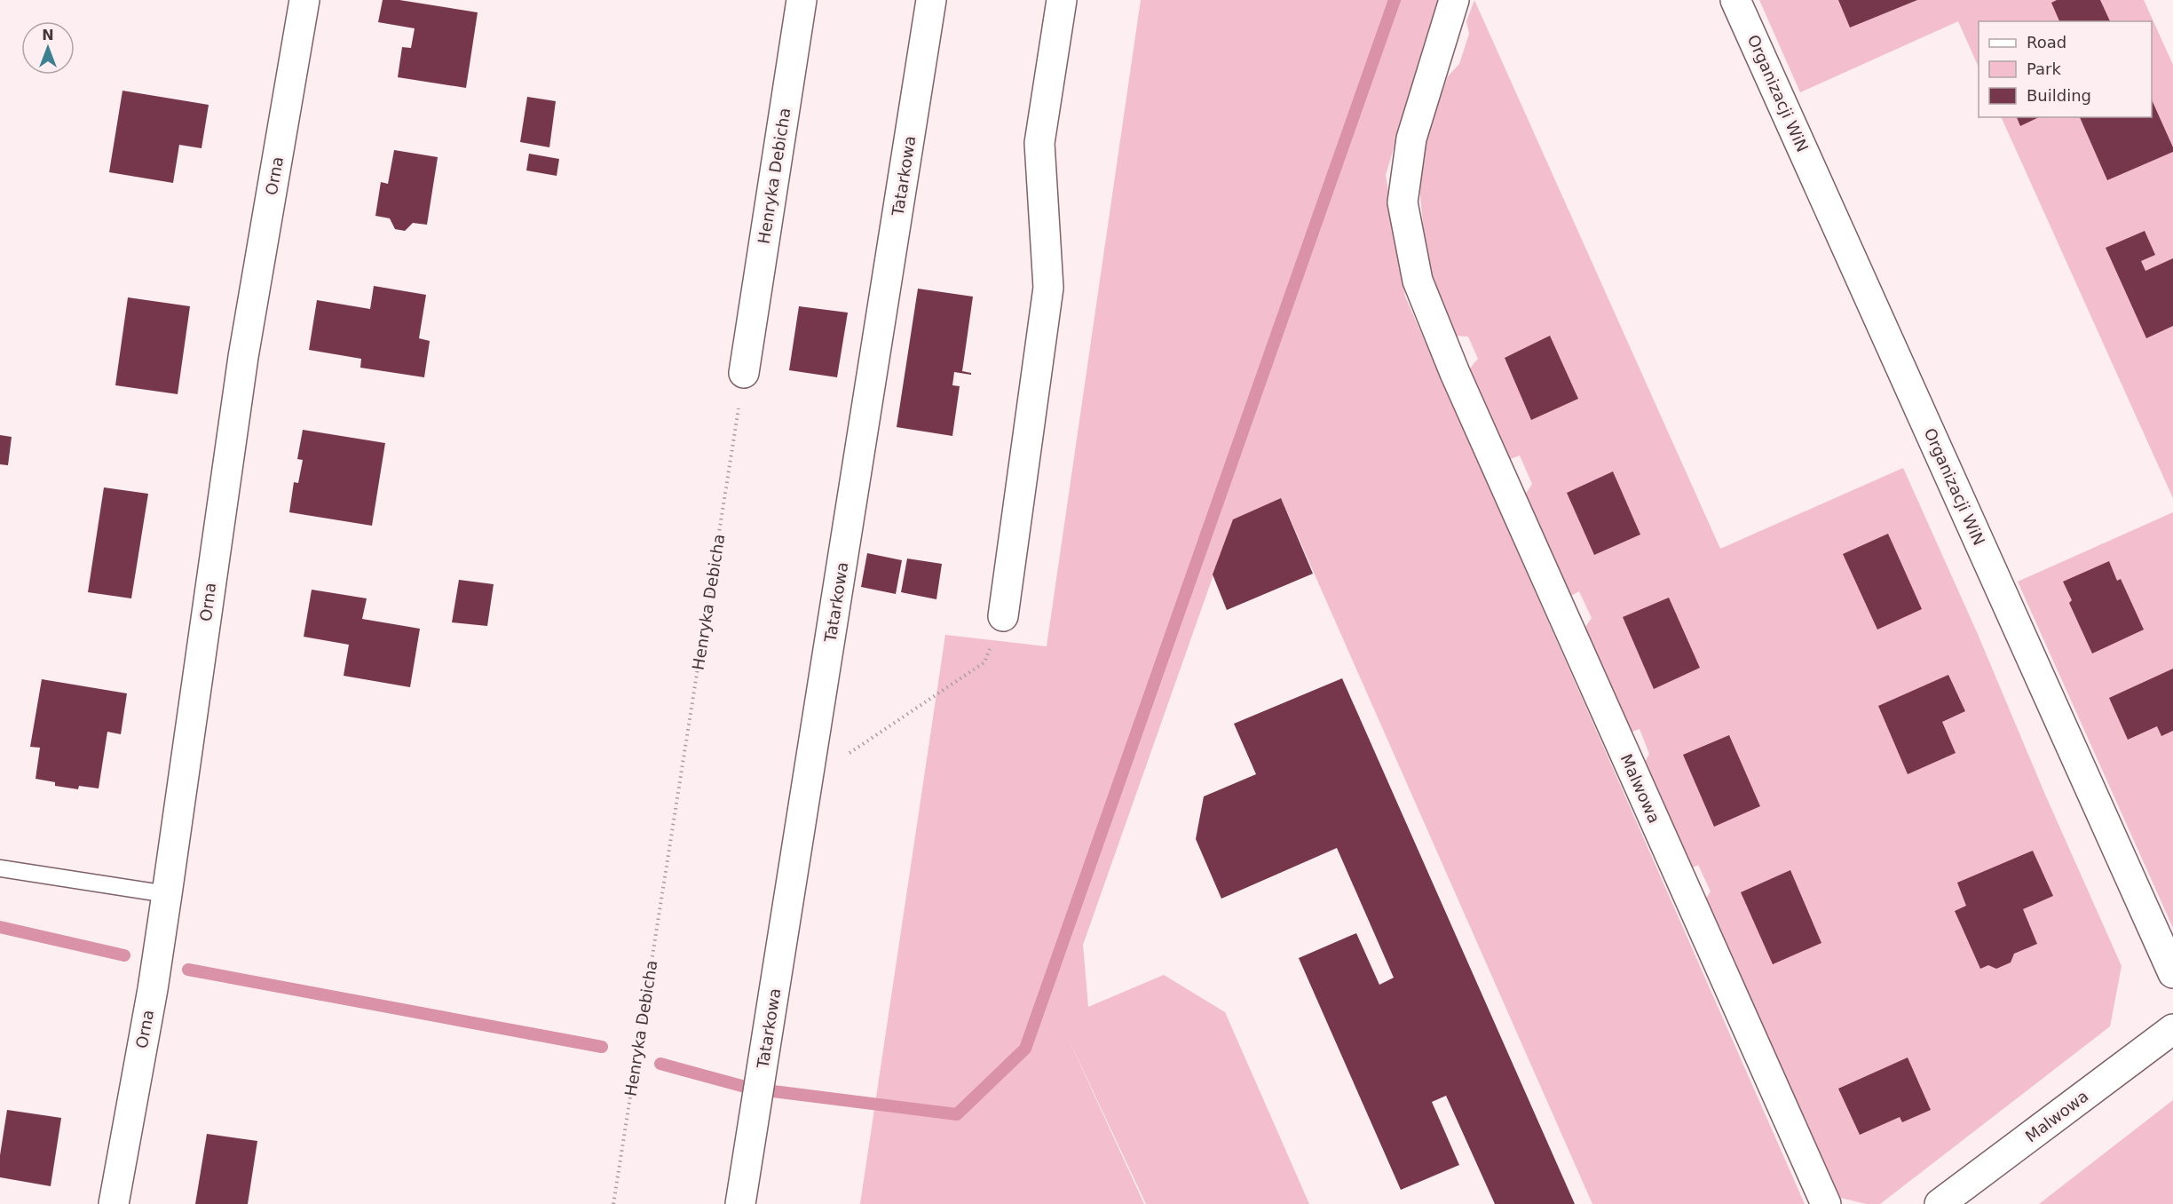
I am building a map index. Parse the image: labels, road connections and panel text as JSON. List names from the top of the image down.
{
  "streets": {
    "street": [
      "Organizacji WiN",
      "Orna",
      "Henryka Debicha",
      "Tatarkowa",
      "Malwowa"
    ]
  },
  "legend": ["Road", "Park", "Building"],
  "north": "top"
}
